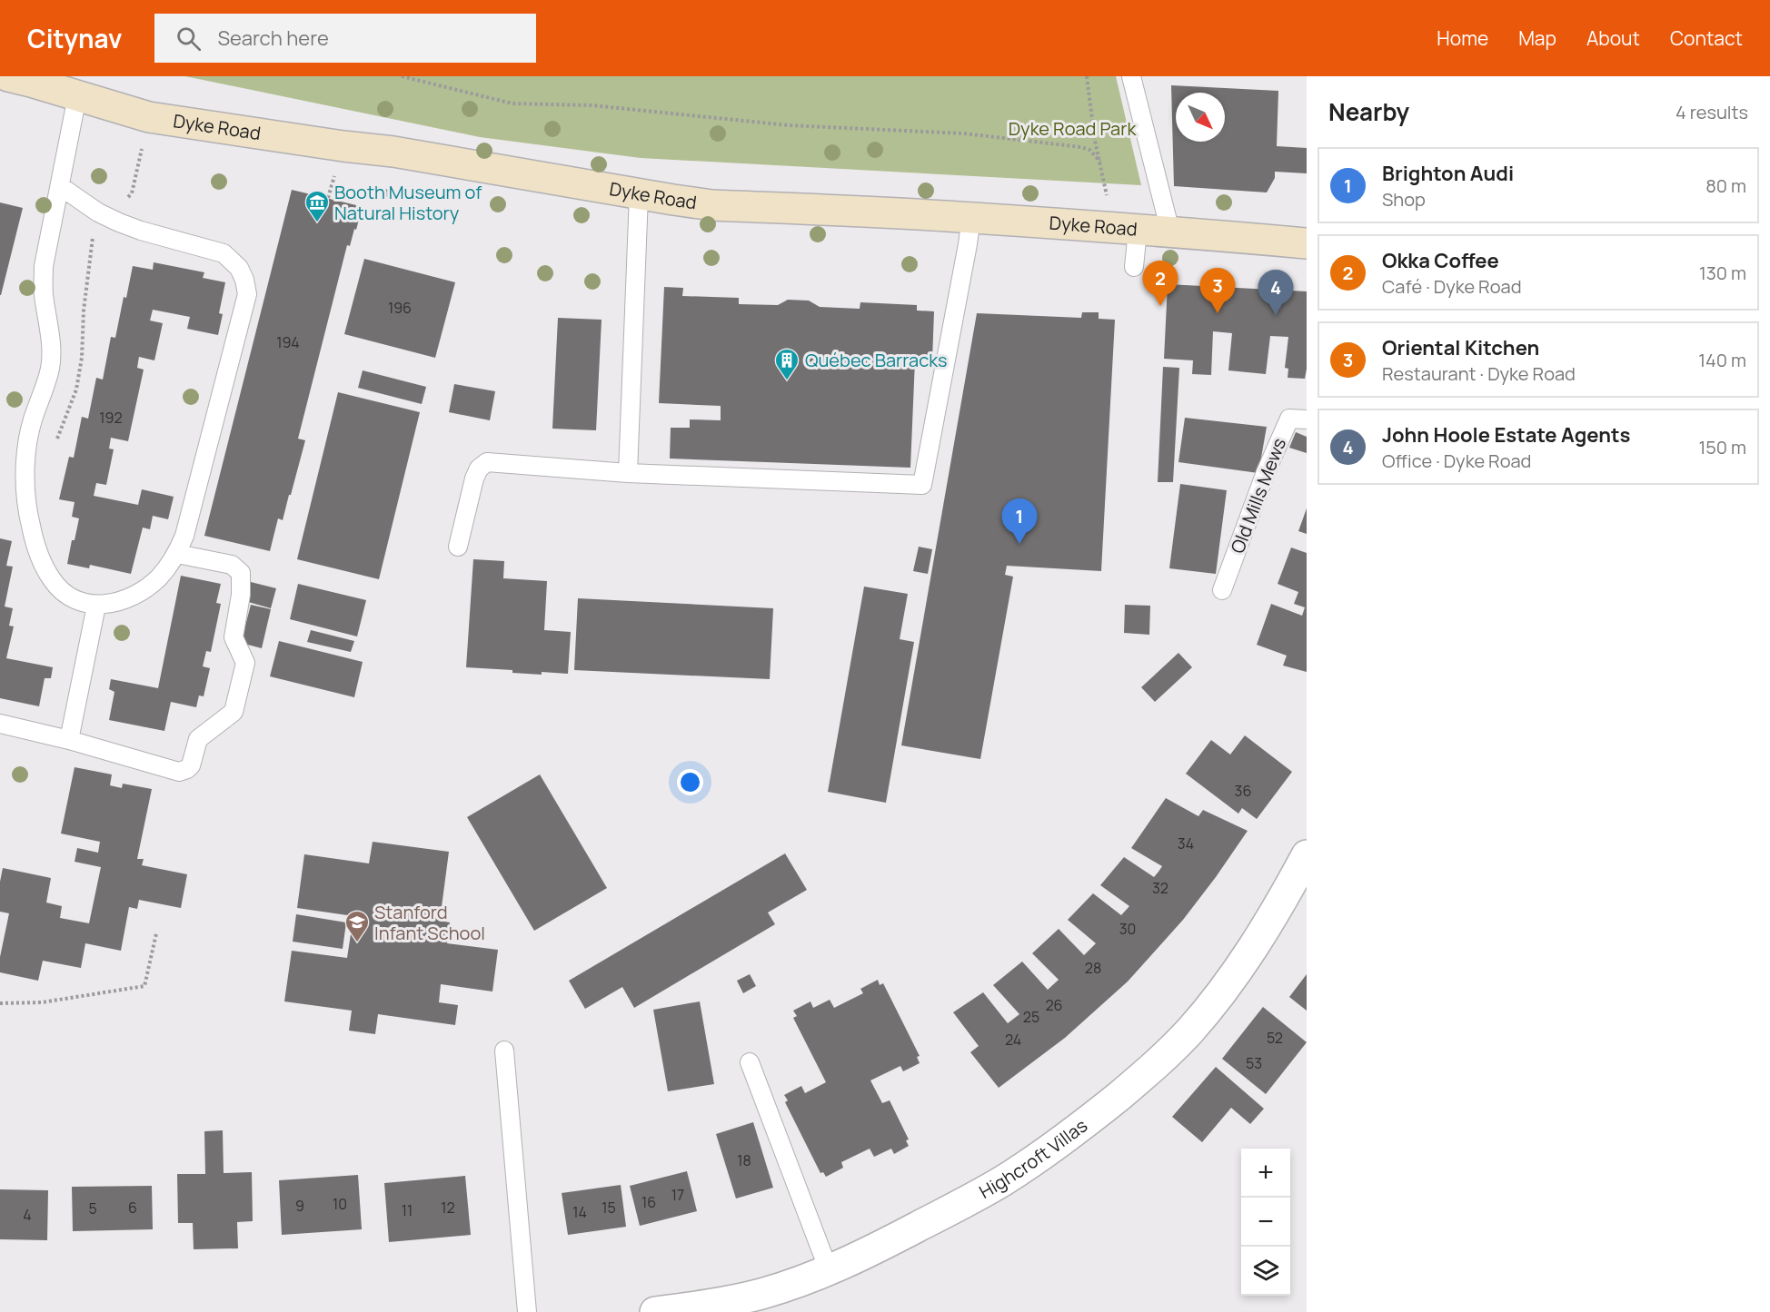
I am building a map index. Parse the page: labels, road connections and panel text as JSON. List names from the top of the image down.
{
  "streets": {
    "street": ["Dyke Road", "Highcroft Villas"],
    "lane": ["Old Mills Mews"]
  },
  "parks": ["Dyke Road Park"],
  "places": {
    "museum": ["Booth Museum of Natural History"],
    "building": ["Québec Barracks"],
    "school or university": ["Stanford Infant School"]
  },
  "house_numbers": [
    "196",
    "194",
    "192",
    "36",
    "34",
    "32",
    "30",
    "28",
    "26",
    "25",
    "52",
    "24",
    "53",
    "18",
    "17",
    "16",
    "10",
    "9",
    "6",
    "12",
    "15",
    "5",
    "11",
    "14",
    "4"
  ],
  "north": "bottom right",
  "page": {
    "header": "Citynav",
    "search": "Search here",
    "nav": [
      "Home",
      "Map",
      "About",
      "Contact"
    ],
    "heading": ["Nearby", "4 results"],
    "list": [
      {
        "mark": "1",
        "name": "Brighton Audi",
        "note": "Shop",
        "value": "80 m"
      },
      {
        "mark": "2",
        "name": "Okka Coffee",
        "note": "Café · Dyke Road",
        "value": "130 m"
      },
      {
        "mark": "3",
        "name": "Oriental Kitchen",
        "note": "Restaurant · Dyke Road",
        "value": "140 m"
      },
      {
        "mark": "4",
        "name": "John Hoole Estate Agents",
        "note": "Office · Dyke Road",
        "value": "150 m"
      }
    ],
    "pins": [
      "2",
      "3",
      "4",
      "1"
    ],
    "map_buttons": ["+", "−"]
  }
}
